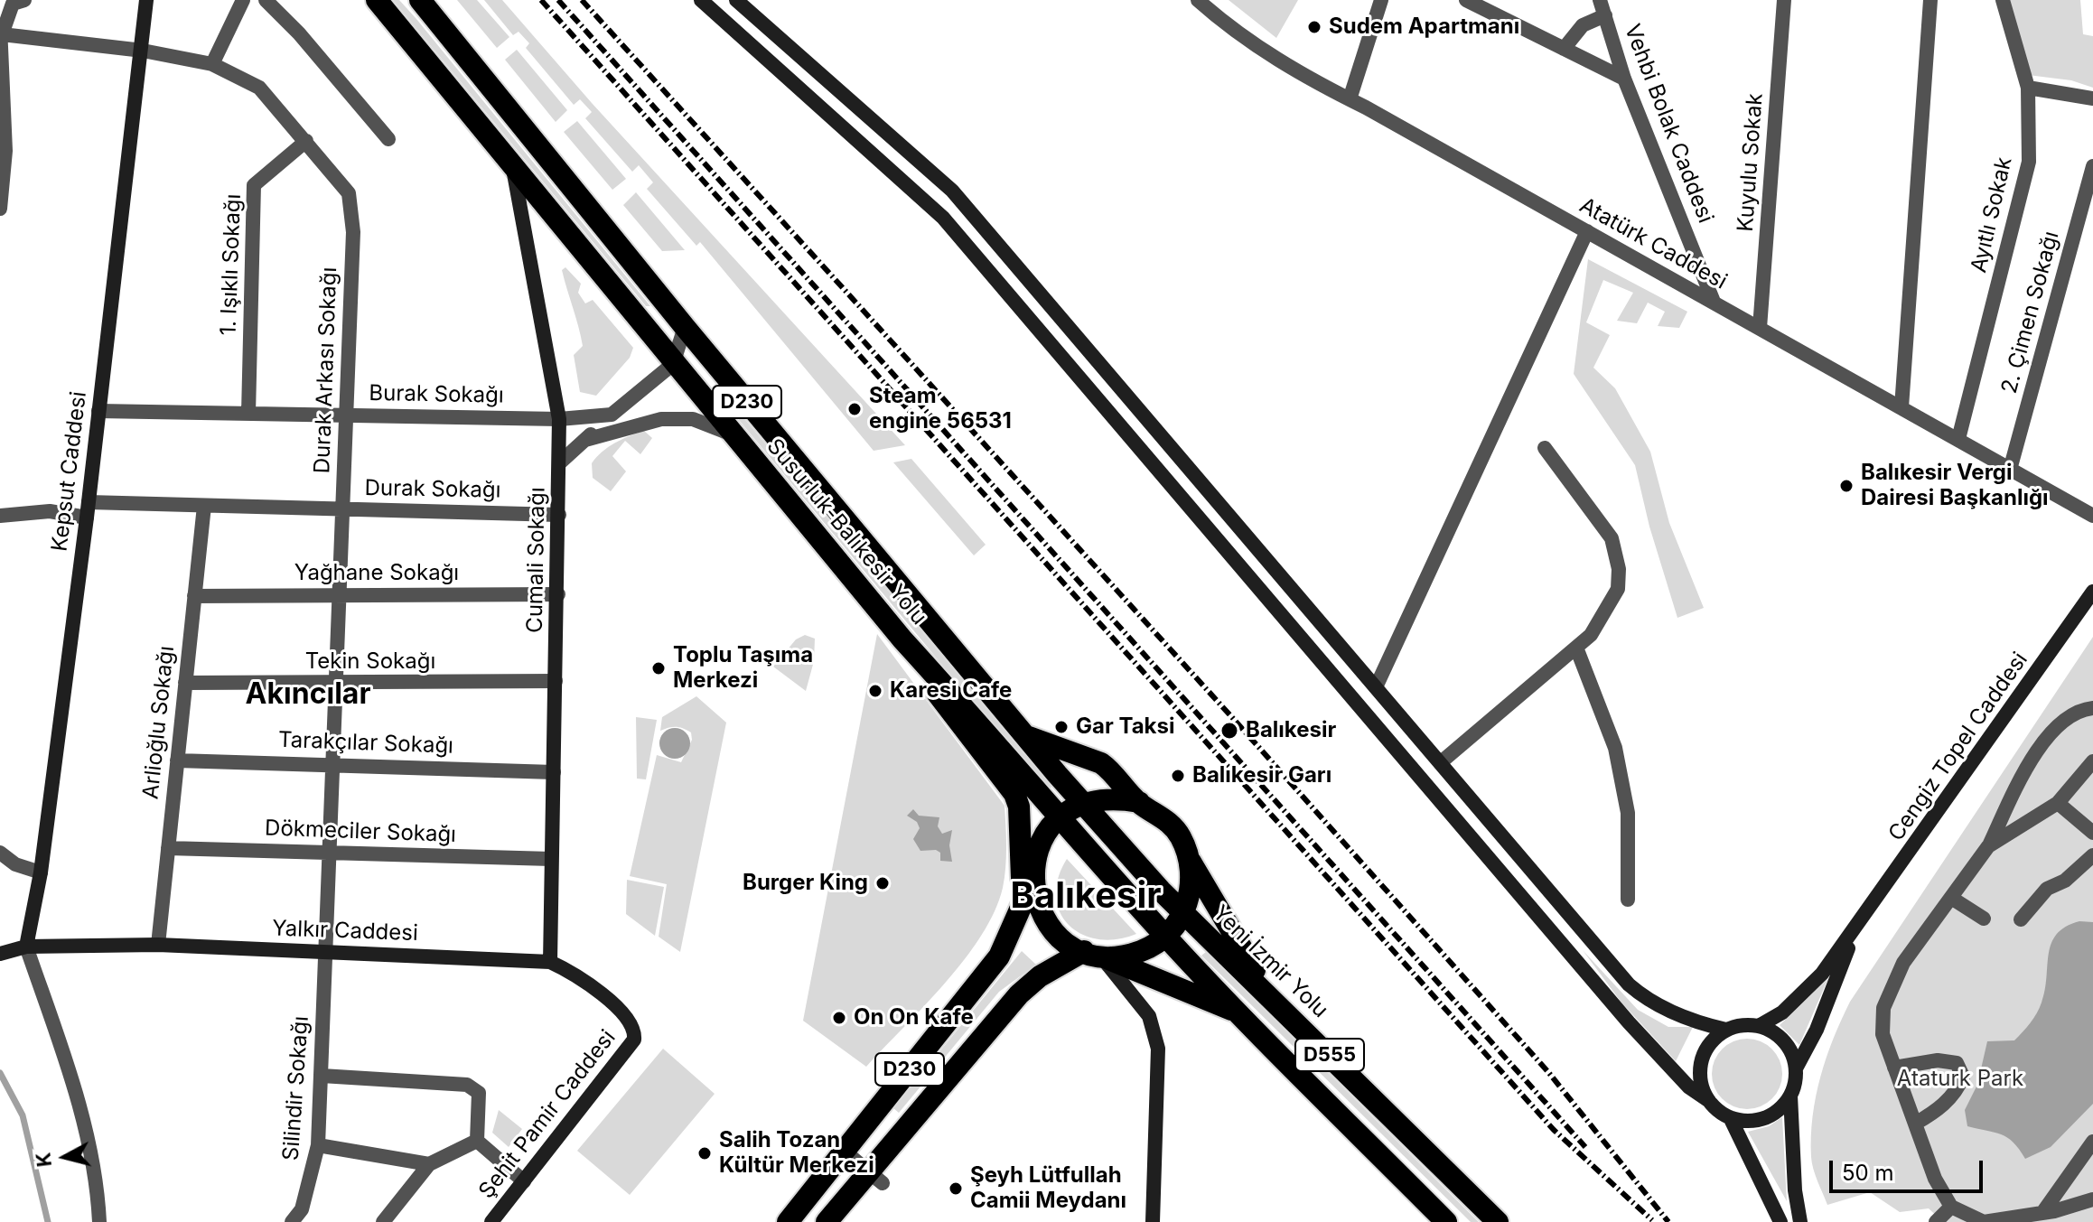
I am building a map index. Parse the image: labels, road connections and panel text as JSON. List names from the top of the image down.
{
  "streets": {
    "highway": [
      "D230",
      "Susurluk-Balıkesir Yolu",
      "Yeni İzmir Yolu",
      "D555"
    ],
    "main road": [
      "Kepsut Caddesi",
      "Cumali Sokağı",
      "Cengiz Topel Caddesi",
      "Yalkır Caddesi",
      "Şehit Pamir Caddesi"
    ],
    "street": [
      "Vehbi Bolak Caddesi",
      "Kuyulu Sokak",
      "Ayıtlı Sokak",
      "Atatürk Caddesi",
      "1. Işıklı Sokağı",
      "2. Çimen Sokağı",
      "Durak Arkası Sokağı",
      "Burak Sokağı",
      "Durak Sokağı",
      "Yağhane Sokağı",
      "Tekin Sokağı",
      "Arlioğlu Sokağı",
      "Tarakçılar Sokağı",
      "Dökmeciler Sokağı",
      "Silindir Sokağı"
    ]
  },
  "crossings": [
    ["Vehbi Bolak Caddesi", "Atatürk Caddesi"],
    ["Kuyulu Sokak", "Atatürk Caddesi"],
    ["Ayıtlı Sokak", "Atatürk Caddesi"],
    ["Atatürk Caddesi", "2. Çimen Sokağı"],
    ["1. Işıklı Sokağı", "Durak Arkası Sokağı"],
    ["1. Işıklı Sokağı", "Burak Sokağı"],
    ["Durak Arkası Sokağı", "Burak Sokağı"],
    ["Durak Arkası Sokağı", "Kepsut Caddesi"],
    ["Durak Arkası Sokağı", "Durak Sokağı"],
    ["Durak Arkası Sokağı", "Yağhane Sokağı"],
    ["Durak Arkası Sokağı", "Tekin Sokağı"],
    ["Durak Arkası Sokağı", "Tarakçılar Sokağı"],
    ["Durak Arkası Sokağı", "Dökmeciler Sokağı"],
    ["Durak Arkası Sokağı", "Yalkır Caddesi"],
    ["Durak Arkası Sokağı", "Silindir Sokağı"],
    ["Burak Sokağı", "Kepsut Caddesi"],
    ["Burak Sokağı", "Cumali Sokağı"],
    ["D230", "Susurluk-Balıkesir Yolu"],
    ["D230", "D555"],
    ["Kepsut Caddesi", "Durak Sokağı"],
    ["Kepsut Caddesi", "Yalkır Caddesi"],
    ["Durak Sokağı", "Cumali Sokağı"],
    ["Durak Sokağı", "Arlioğlu Sokağı"],
    ["Susurluk-Balıkesir Yolu", "Cumali Sokağı"],
    ["Susurluk-Balıkesir Yolu", "Yeni İzmir Yolu"],
    ["Susurluk-Balıkesir Yolu", "D555"],
    ["Cumali Sokağı", "Yağhane Sokağı"],
    ["Cumali Sokağı", "Tekin Sokağı"],
    ["Cumali Sokağı", "Tarakçılar Sokağı"],
    ["Cumali Sokağı", "Dökmeciler Sokağı"],
    ["Cumali Sokağı", "Yalkır Caddesi"],
    ["Yağhane Sokağı", "Arlioğlu Sokağı"],
    ["Tekin Sokağı", "Arlioğlu Sokağı"],
    ["Arlioğlu Sokağı", "Tarakçılar Sokağı"],
    ["Arlioğlu Sokağı", "Dökmeciler Sokağı"],
    ["Arlioğlu Sokağı", "Yalkır Caddesi"],
    ["Yalkır Caddesi", "Silindir Sokağı"],
    ["Yalkır Caddesi", "Şehit Pamir Caddesi"]
  ],
  "districts": ["Akıncılar", "Balıkesir"],
  "parks": ["Ataturk Park"],
  "places": [
    "Sudem Apartmanı",
    "Steam engine 56531",
    "Balıkesir Vergi Dairesi Başkanlığı",
    "Toplu Taşıma Merkezi",
    "Karesi Cafe",
    "Gar Taksi",
    "Balıkesir",
    "Balıkesir Garı",
    "Burger King",
    "On On Kafe",
    "Salih Tozan Kültür Merkezi",
    "Şeyh Lütfullah Camii Meydanı"
  ],
  "scale_bar": "50 m",
  "north": "left"
}
